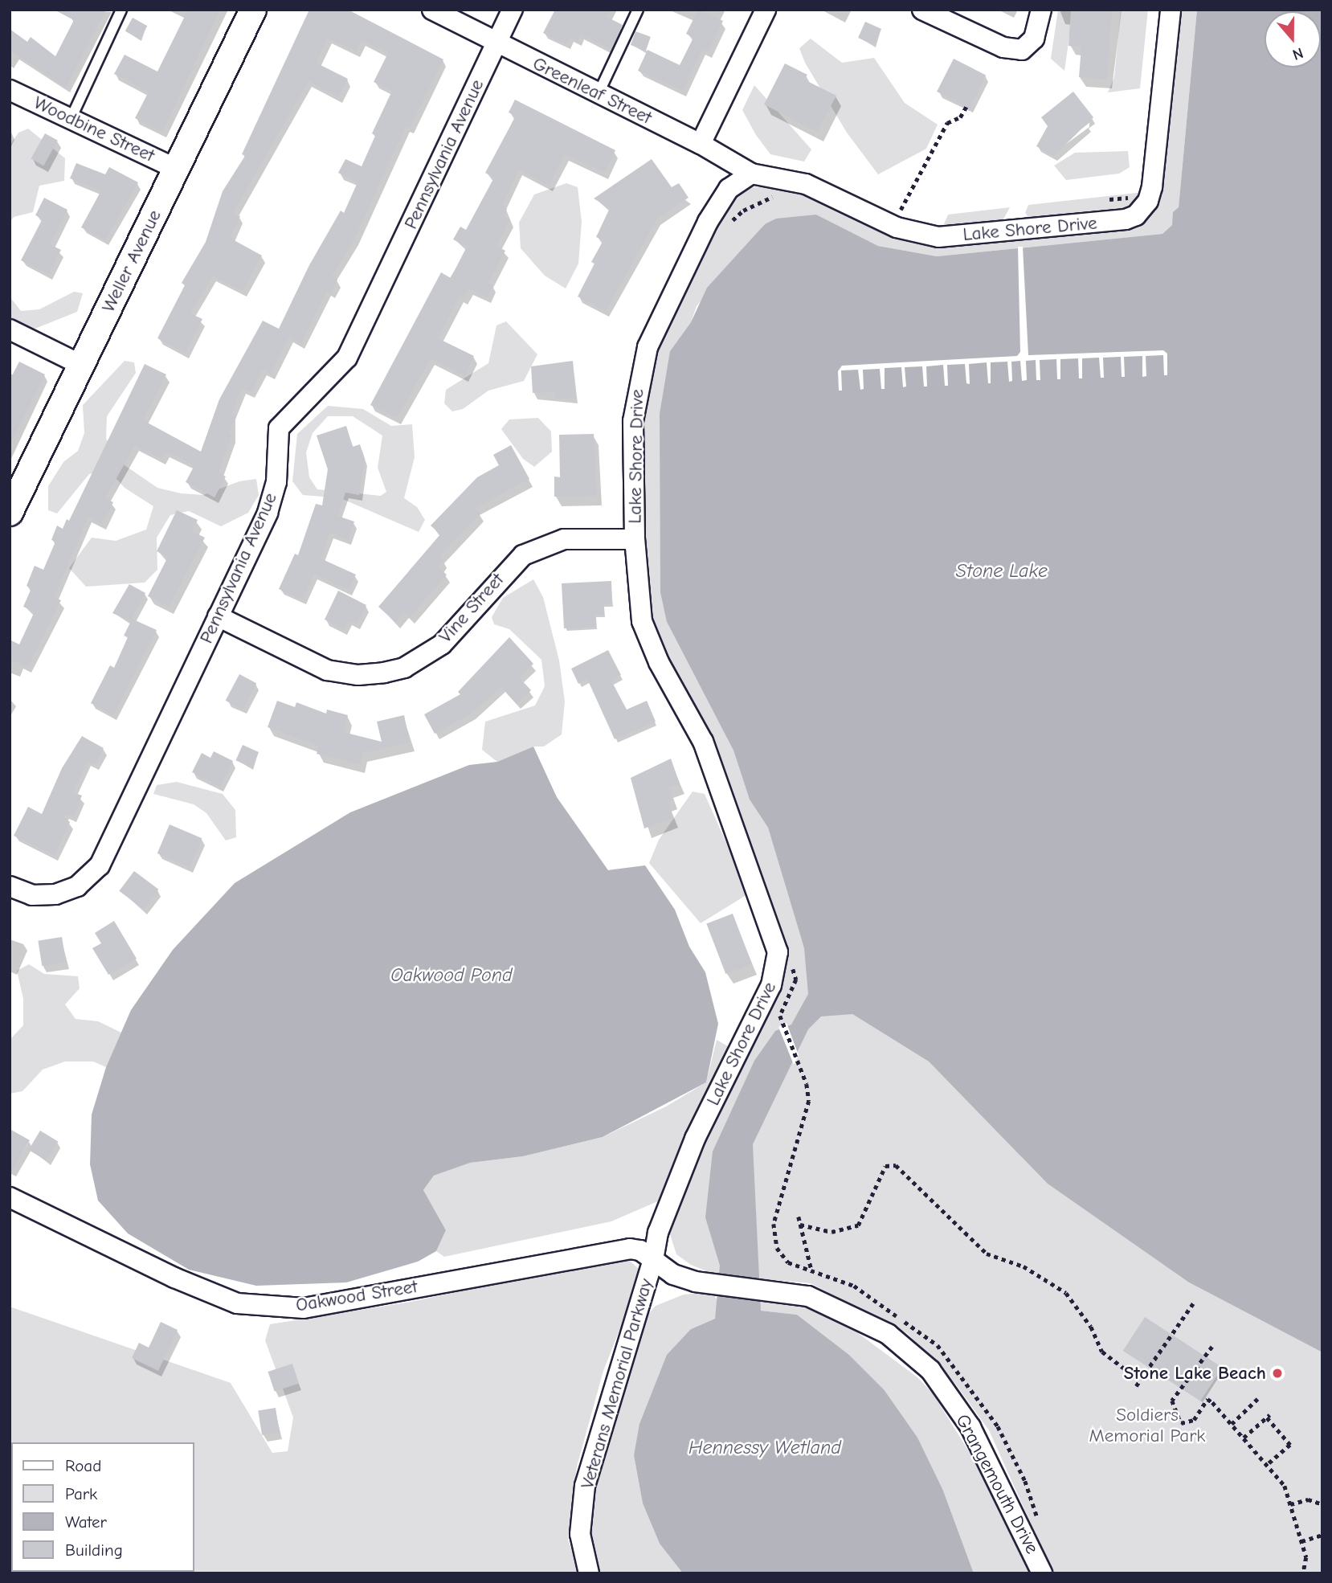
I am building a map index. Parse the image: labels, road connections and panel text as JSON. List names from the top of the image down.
{
  "streets": {
    "street": [
      "Greenleaf Street",
      "Woodbine Street",
      "Pennsylvania Avenue",
      "Lake Shore Drive",
      "Weller Avenue",
      "Vine Street",
      "Oakwood Street",
      "Veterans Memorial Parkway",
      "Grangemouth Drive"
    ]
  },
  "crossings": [
    ["Greenleaf Street", "Pennsylvania Avenue"],
    ["Greenleaf Street", "Lake Shore Drive"],
    ["Woodbine Street", "Weller Avenue"],
    ["Pennsylvania Avenue", "Vine Street"],
    ["Lake Shore Drive", "Vine Street"],
    ["Lake Shore Drive", "Oakwood Street"],
    ["Lake Shore Drive", "Veterans Memorial Parkway"],
    ["Lake Shore Drive", "Grangemouth Drive"],
    ["Oakwood Street", "Veterans Memorial Parkway"],
    ["Oakwood Street", "Grangemouth Drive"],
    ["Veterans Memorial Parkway", "Grangemouth Drive"]
  ],
  "water": ["Stone Lake", "Oakwood Pond", "Hennessy Wetland"],
  "parks": ["Soldiers Memorial Park"],
  "places": ["Stone Lake Beach"],
  "legend": [
    "Road",
    "Park",
    "Water",
    "Building"
  ],
  "north": "bottom"
}
